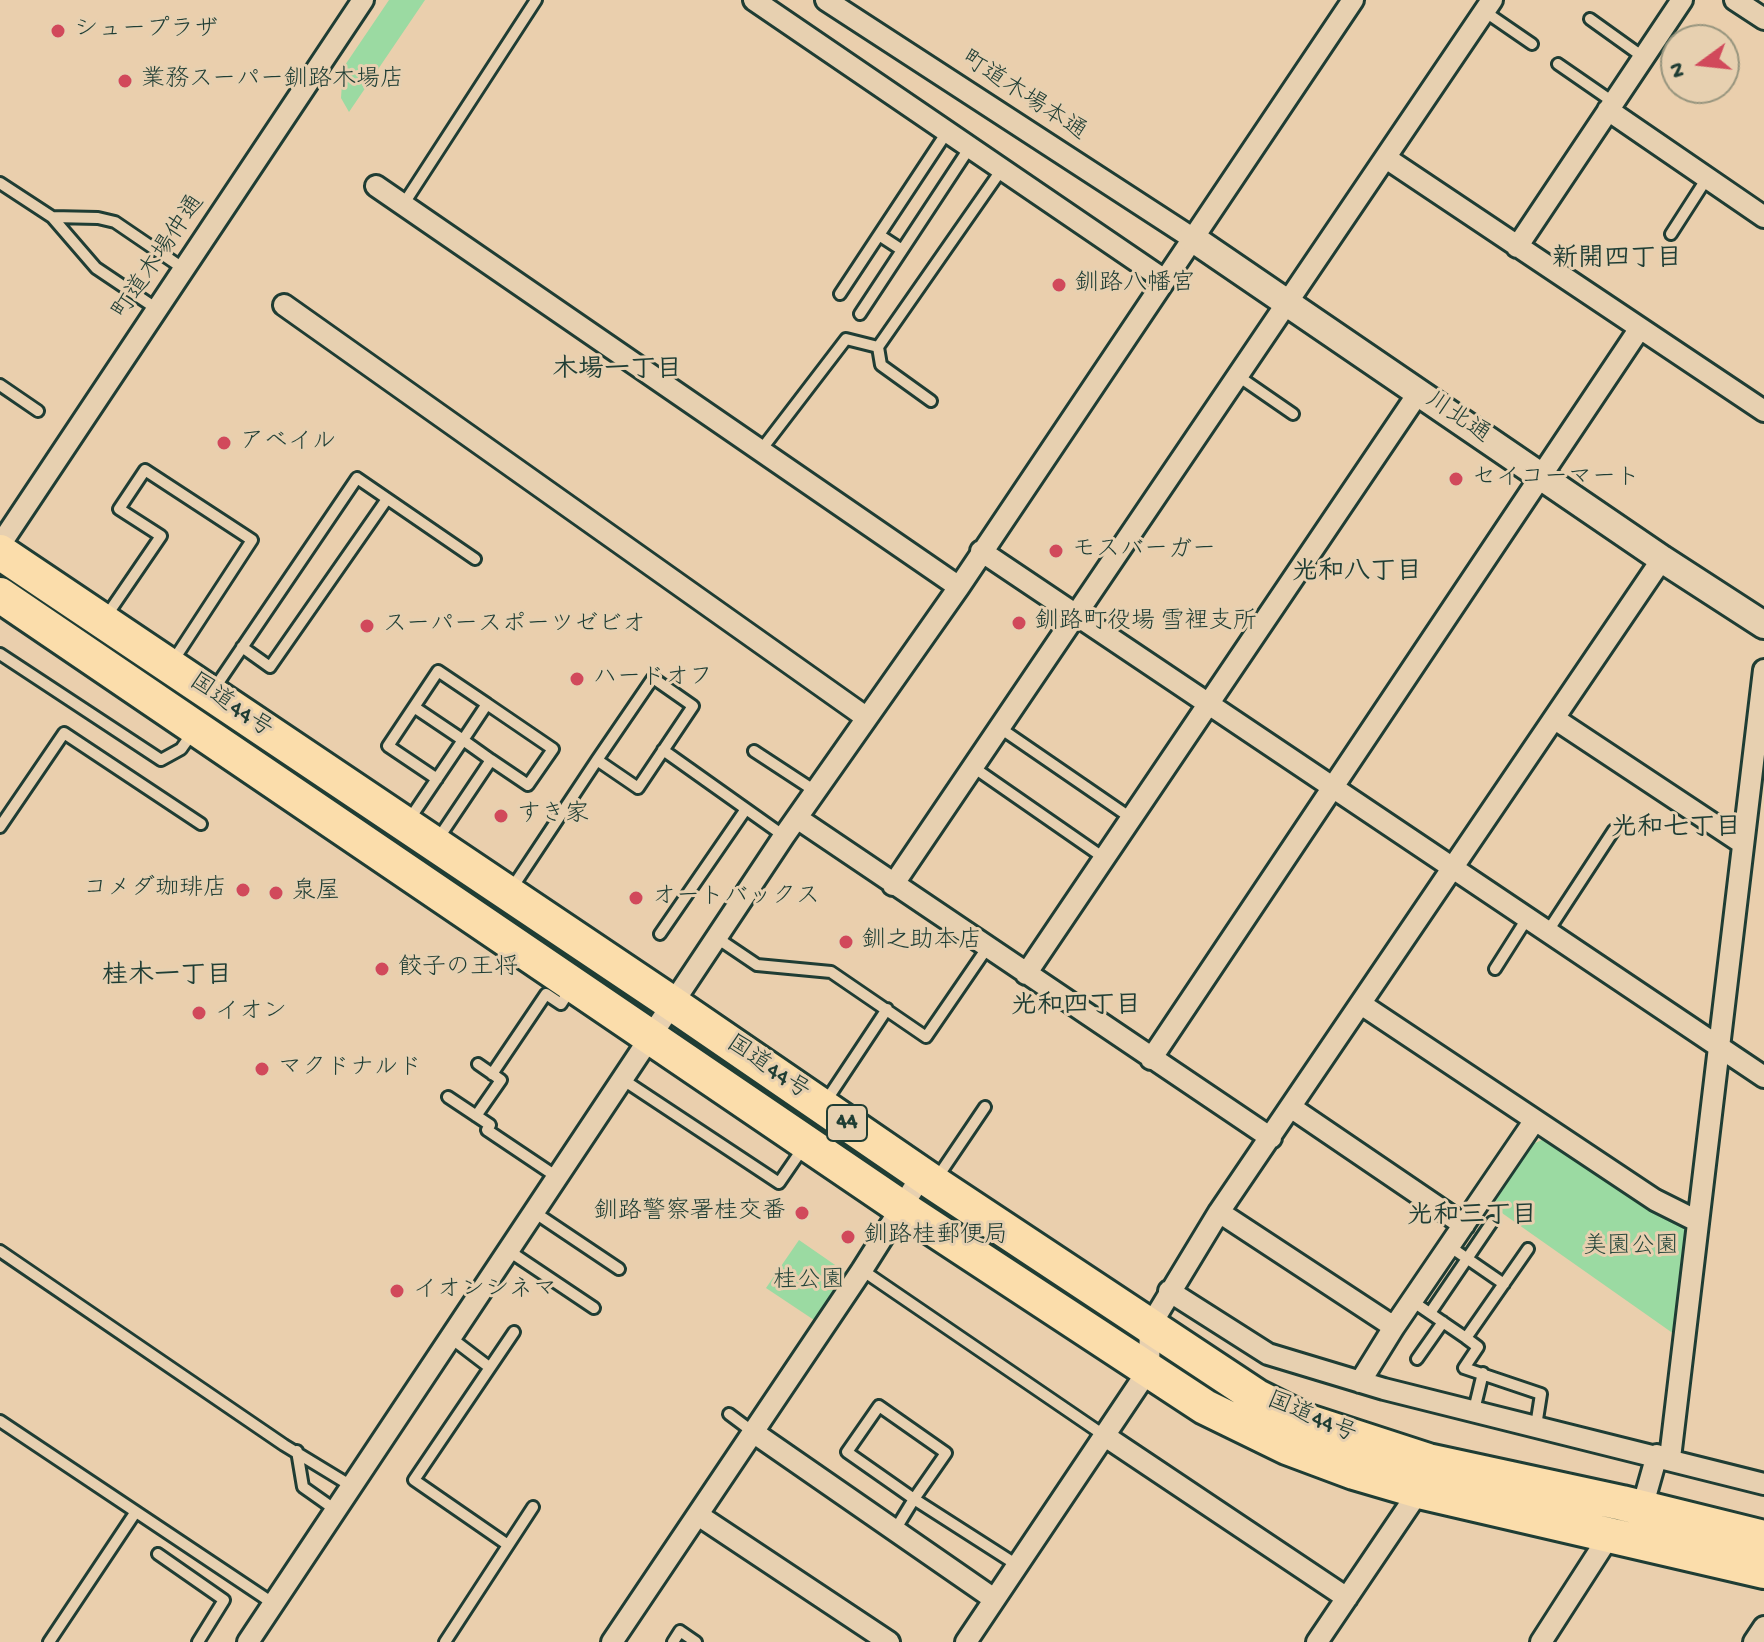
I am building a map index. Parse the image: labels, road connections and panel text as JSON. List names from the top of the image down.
{
  "streets": {
    "highway": ["国道44号", "44"],
    "street": ["町道木場本通", "町道木場仲通", "川北通"]
  },
  "crossings": [
    ["町道木場本通", "川北通"]
  ],
  "districts": [
    "新開四丁目",
    "木場一丁目",
    "光和八丁目",
    "光和七丁目",
    "桂木一丁目",
    "光和四丁目",
    "光和三丁目"
  ],
  "parks": ["美園公園", "桂公園"],
  "places": [
    "シュープラザ",
    "業務スーパー釧路木場店",
    "釧路八幡宮",
    "アベイル",
    "セイコーマート",
    "モスバーガー",
    "釧路町役場 雪裡支所",
    "スーパースポーツゼビオ",
    "ハードオフ",
    "すき家",
    "コメダ珈琲店",
    "泉屋",
    "オートバックス",
    "釧之助本店",
    "餃子の王将",
    "イオン",
    "マクドナルド",
    "釧路警察署桂交番",
    "釧路桂郵便局",
    "イオンシネマ"
  ],
  "north": "left"
}
